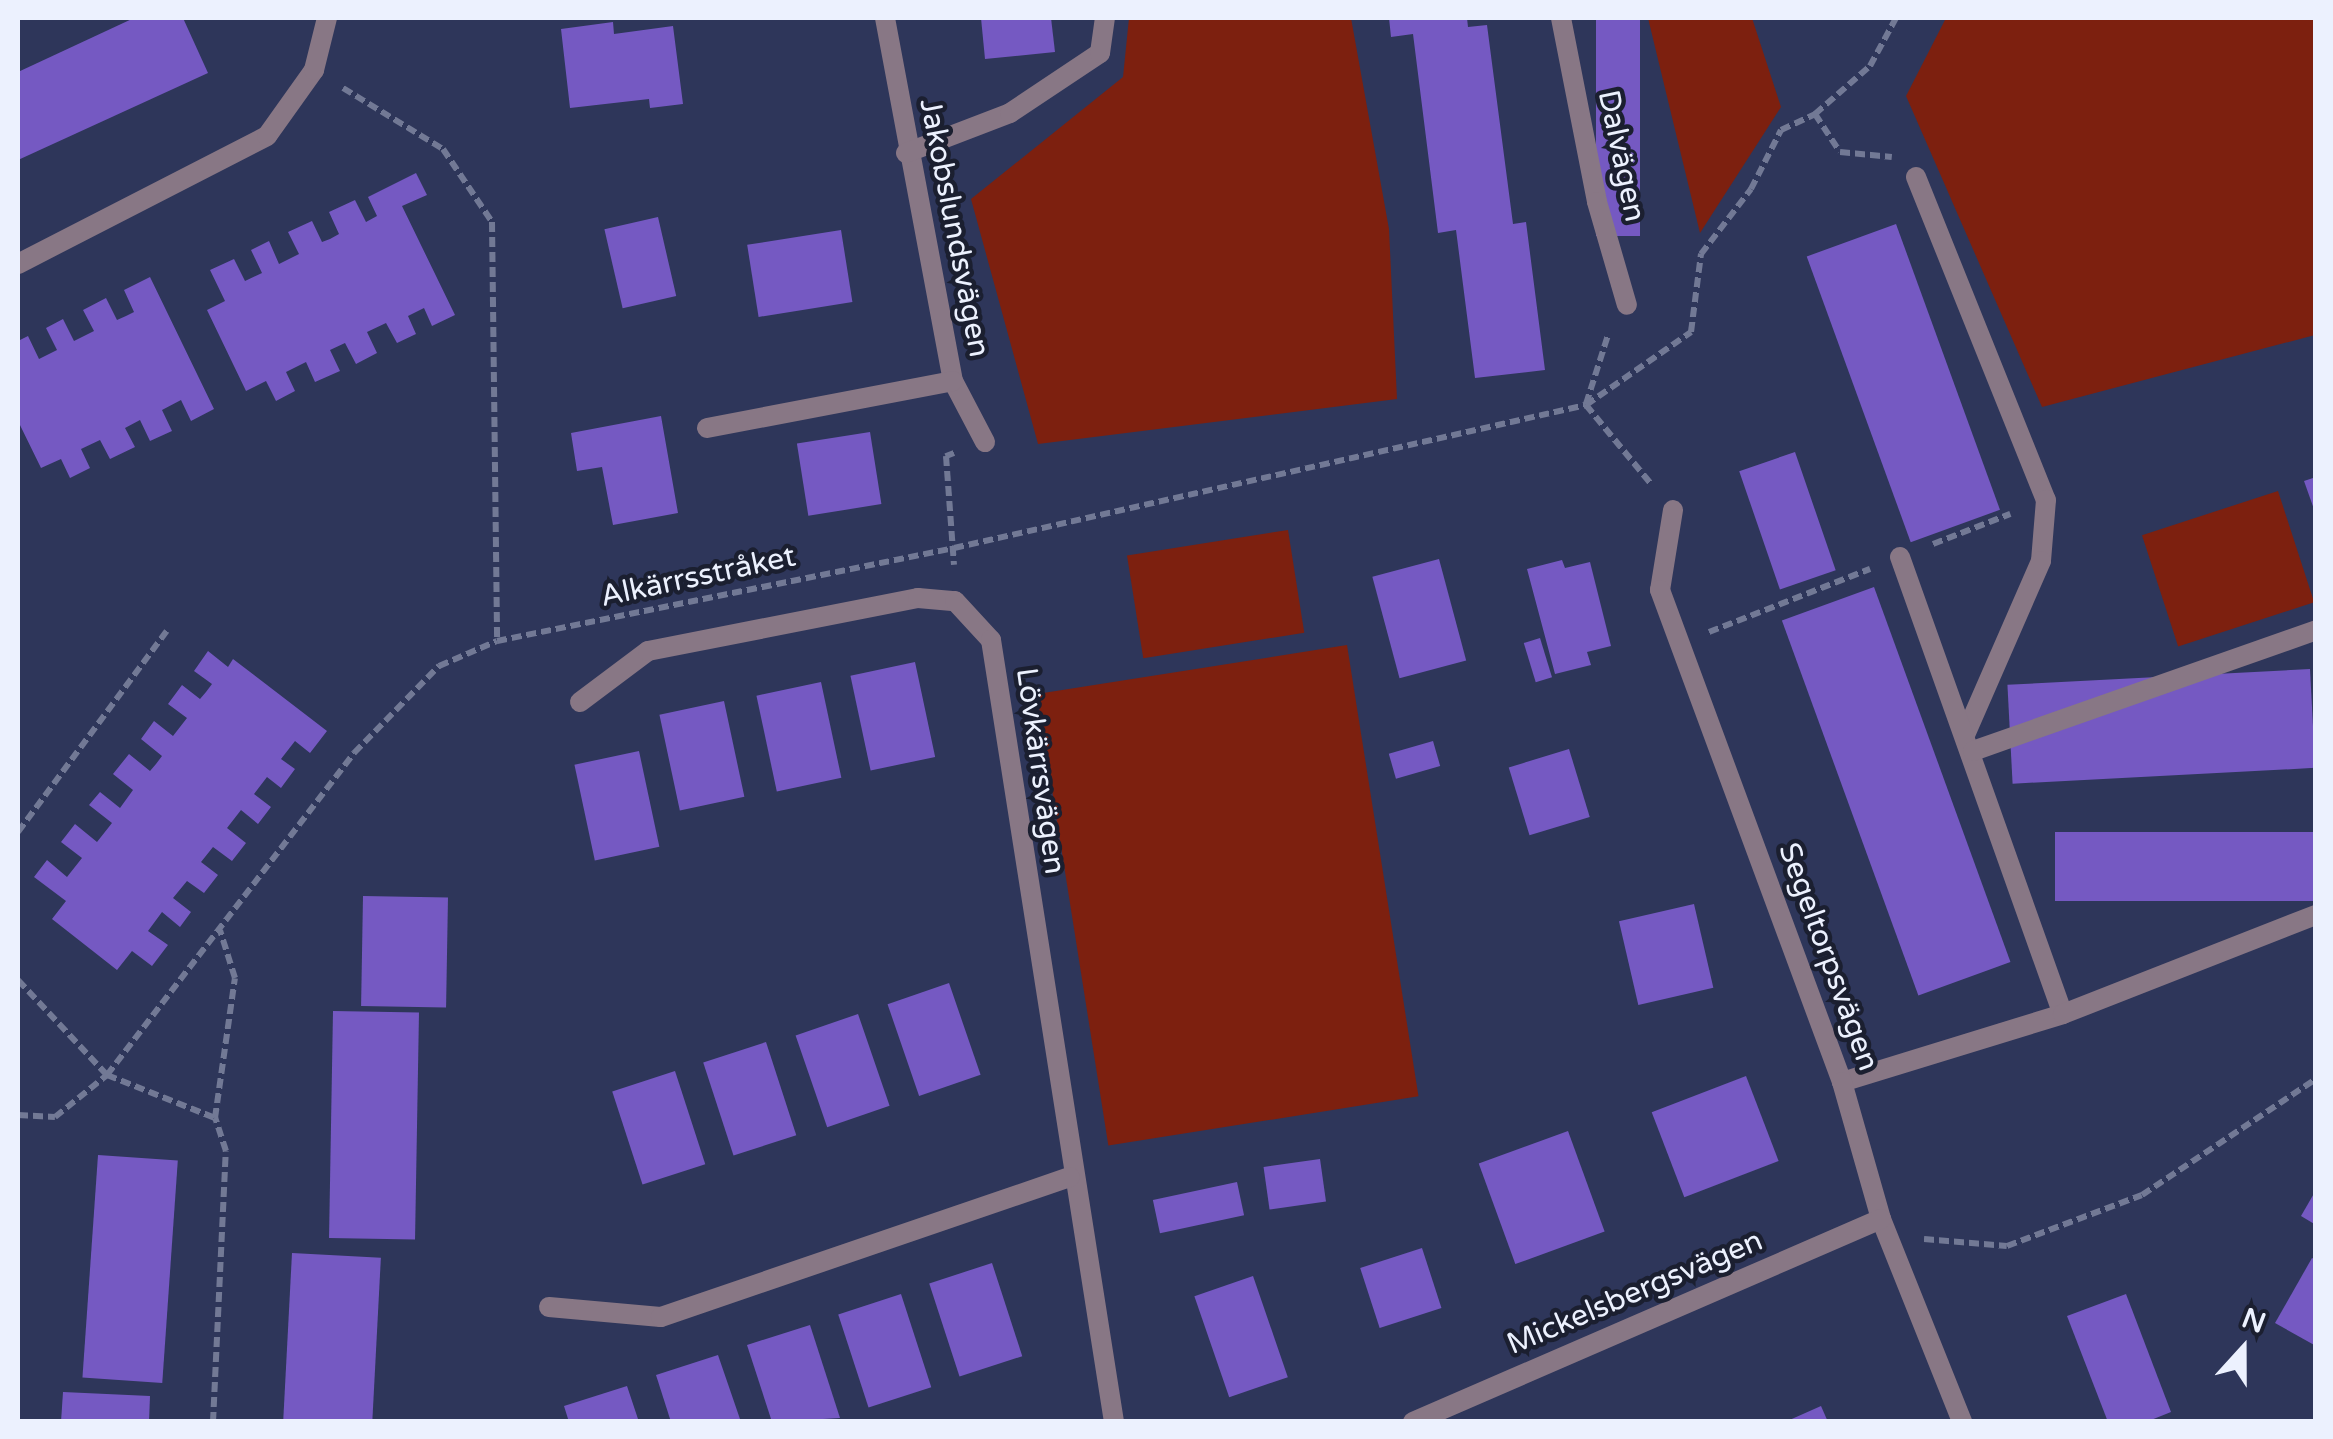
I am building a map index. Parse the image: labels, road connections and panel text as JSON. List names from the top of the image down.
{
  "streets": {
    "street": [
      "Dalvägen",
      "Jakobslundsvägen",
      "Lövkärrsvägen",
      "Segeltorpsvägen",
      "Mickelsbergsvägen"
    ],
    "path": ["Alkärrsstråket"]
  },
  "crossings": [
    ["Segeltorpsvägen", "Mickelsbergsvägen"]
  ],
  "north": "top"
}
